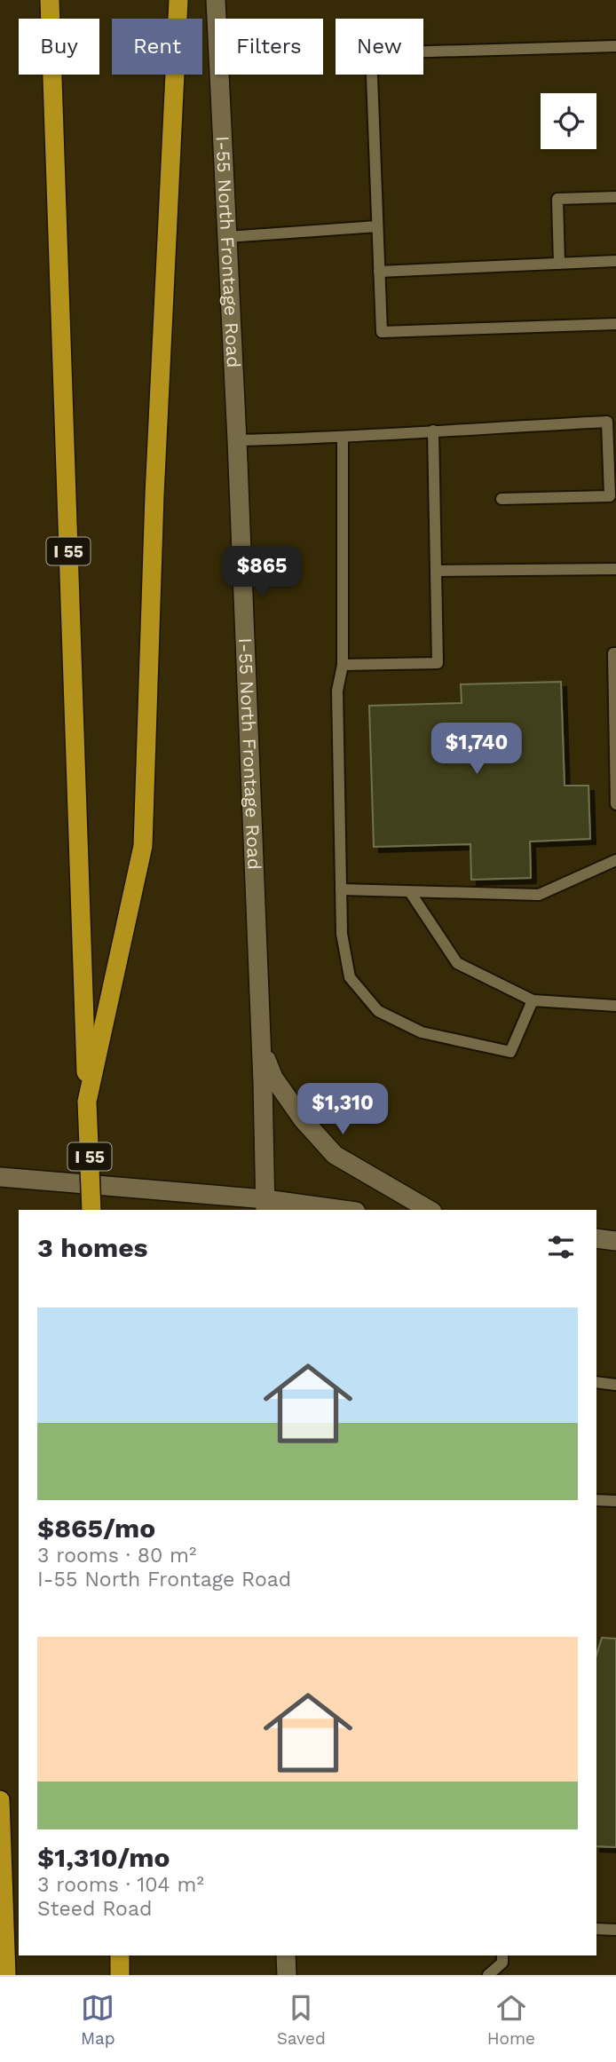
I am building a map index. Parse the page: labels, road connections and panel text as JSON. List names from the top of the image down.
{
  "streets": {
    "highway": ["I 55"],
    "street": ["I-55 North Frontage Road"]
  },
  "page": {
    "chip": [
      "Buy",
      "Rent",
      "Filters",
      "New"
    ],
    "price": ["$865", "$1,740", "$1,310"],
    "heading": "3 homes",
    "list": [
      {
        "name": "$865/mo",
        "note": "3 rooms · 80 m² · I-55 North Frontage Road"
      },
      {
        "name": "$1,310/mo",
        "note": "3 rooms · 104 m² · Steed Road"
      }
    ],
    "tabs": ["Map", "Saved", "Home"]
  }
}
